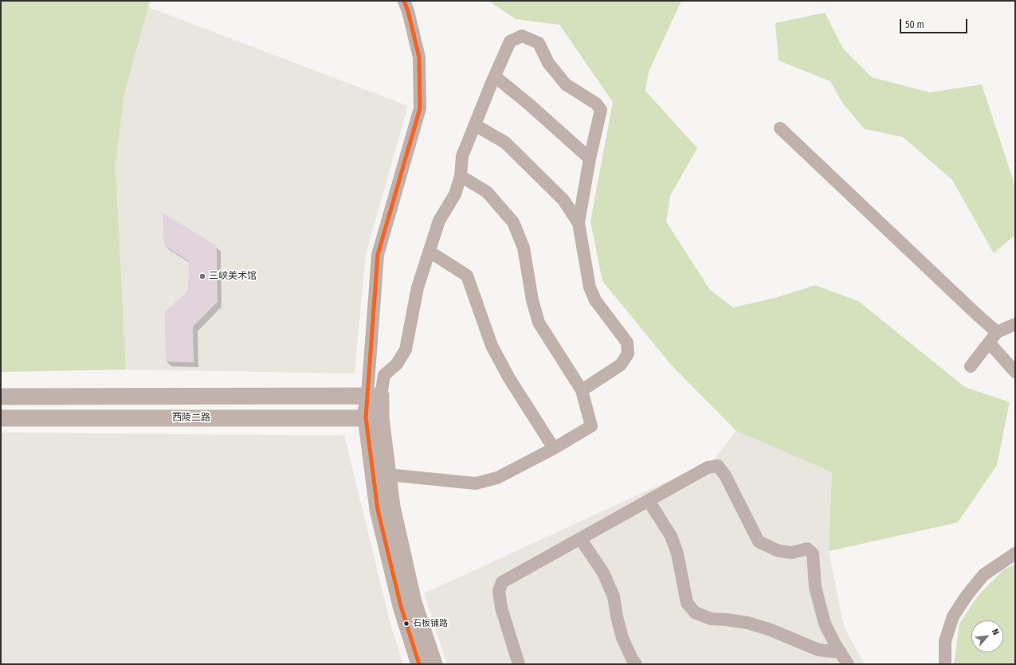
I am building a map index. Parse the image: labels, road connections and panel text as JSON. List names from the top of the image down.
{
  "streets": {
    "main road": ["西陵二路"]
  },
  "places": ["三峡美术馆", "石板铺路"],
  "scale_bar": "50 m",
  "north": "top right"
}
